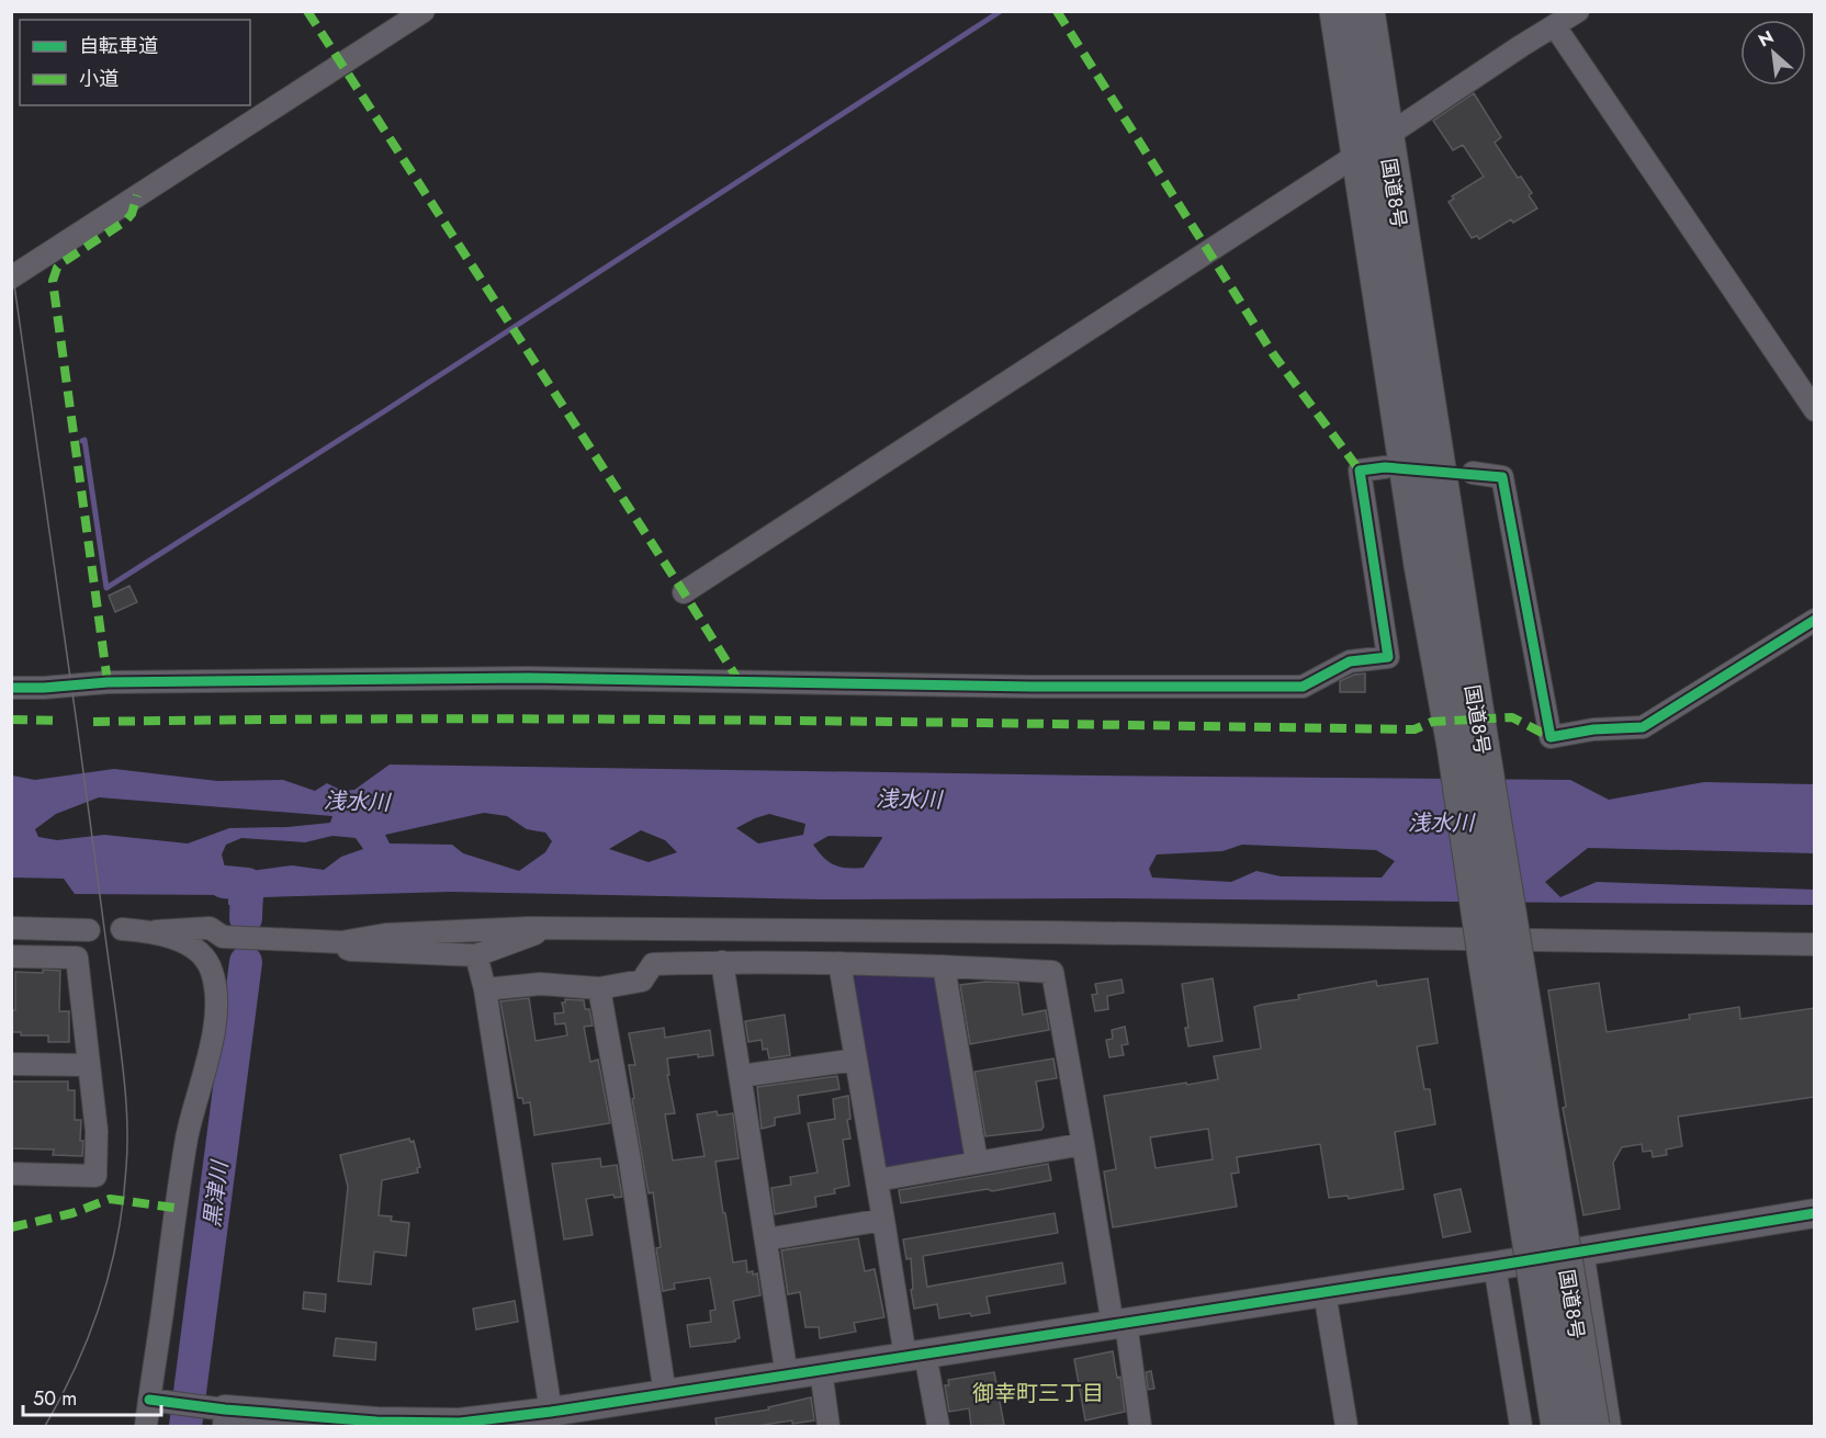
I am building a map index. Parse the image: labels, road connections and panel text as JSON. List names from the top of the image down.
{
  "streets": {
    "highway": ["国道8号"]
  },
  "districts": ["御幸町三丁目"],
  "water": ["浅水川", "黒津川"],
  "legend": ["自転車道", "小道"],
  "scale_bar": "50 m",
  "north": "top left"
}
